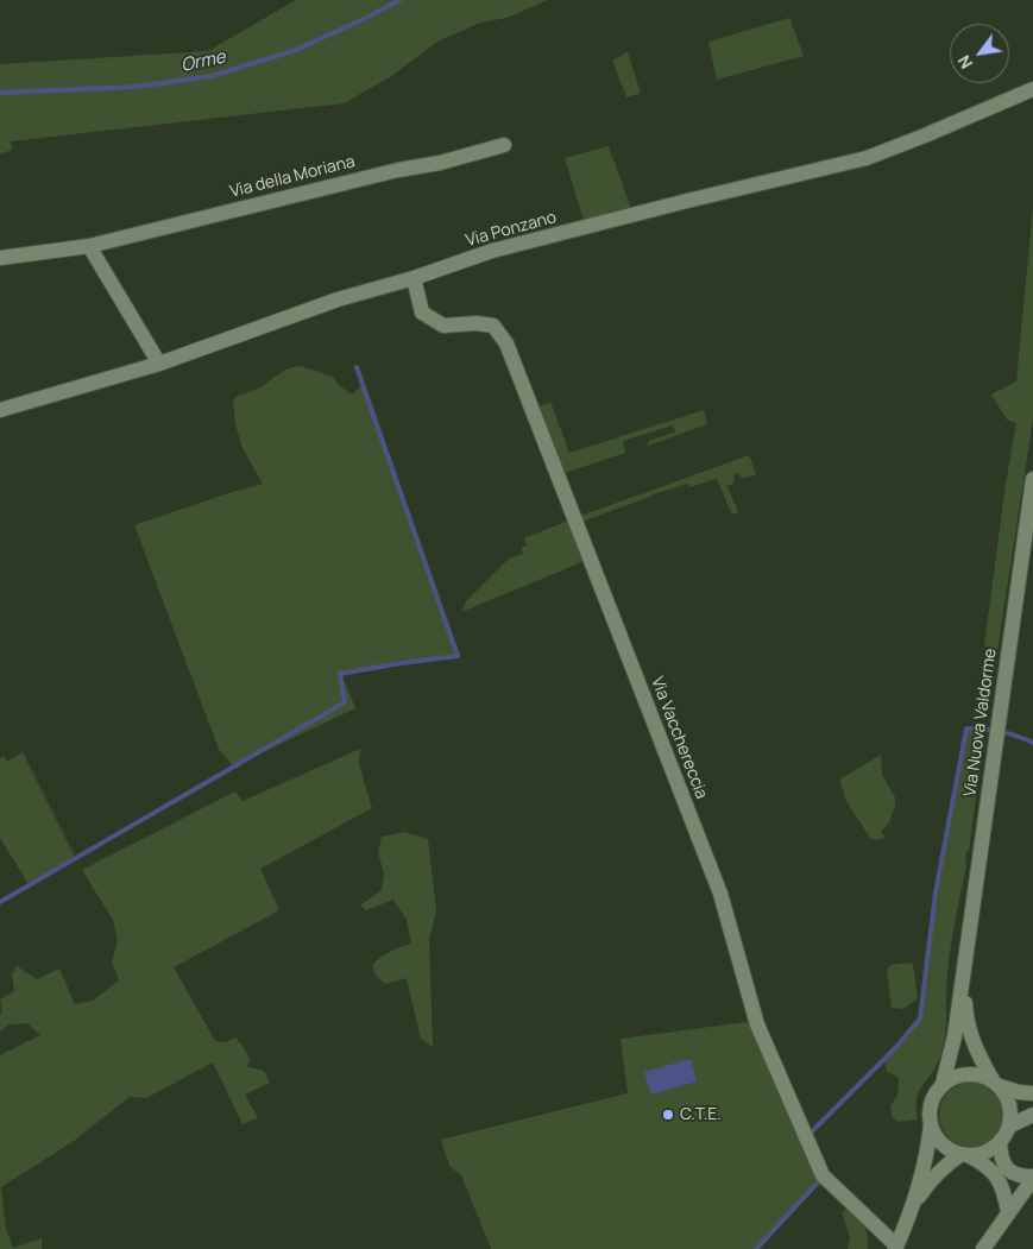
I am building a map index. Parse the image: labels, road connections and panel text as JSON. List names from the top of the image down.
{
  "streets": {
    "street": [
      "Via della Moriana",
      "Via Ponzano",
      "Via Nuova Valdorme",
      "Via Vacchereccia"
    ]
  },
  "crossings": [
    ["Via Ponzano", "Via Vacchereccia"],
    ["Via Nuova Valdorme", "Via Vacchereccia"]
  ],
  "water": ["Orme"],
  "places": ["C.T.E."],
  "north": "bottom left"
}
